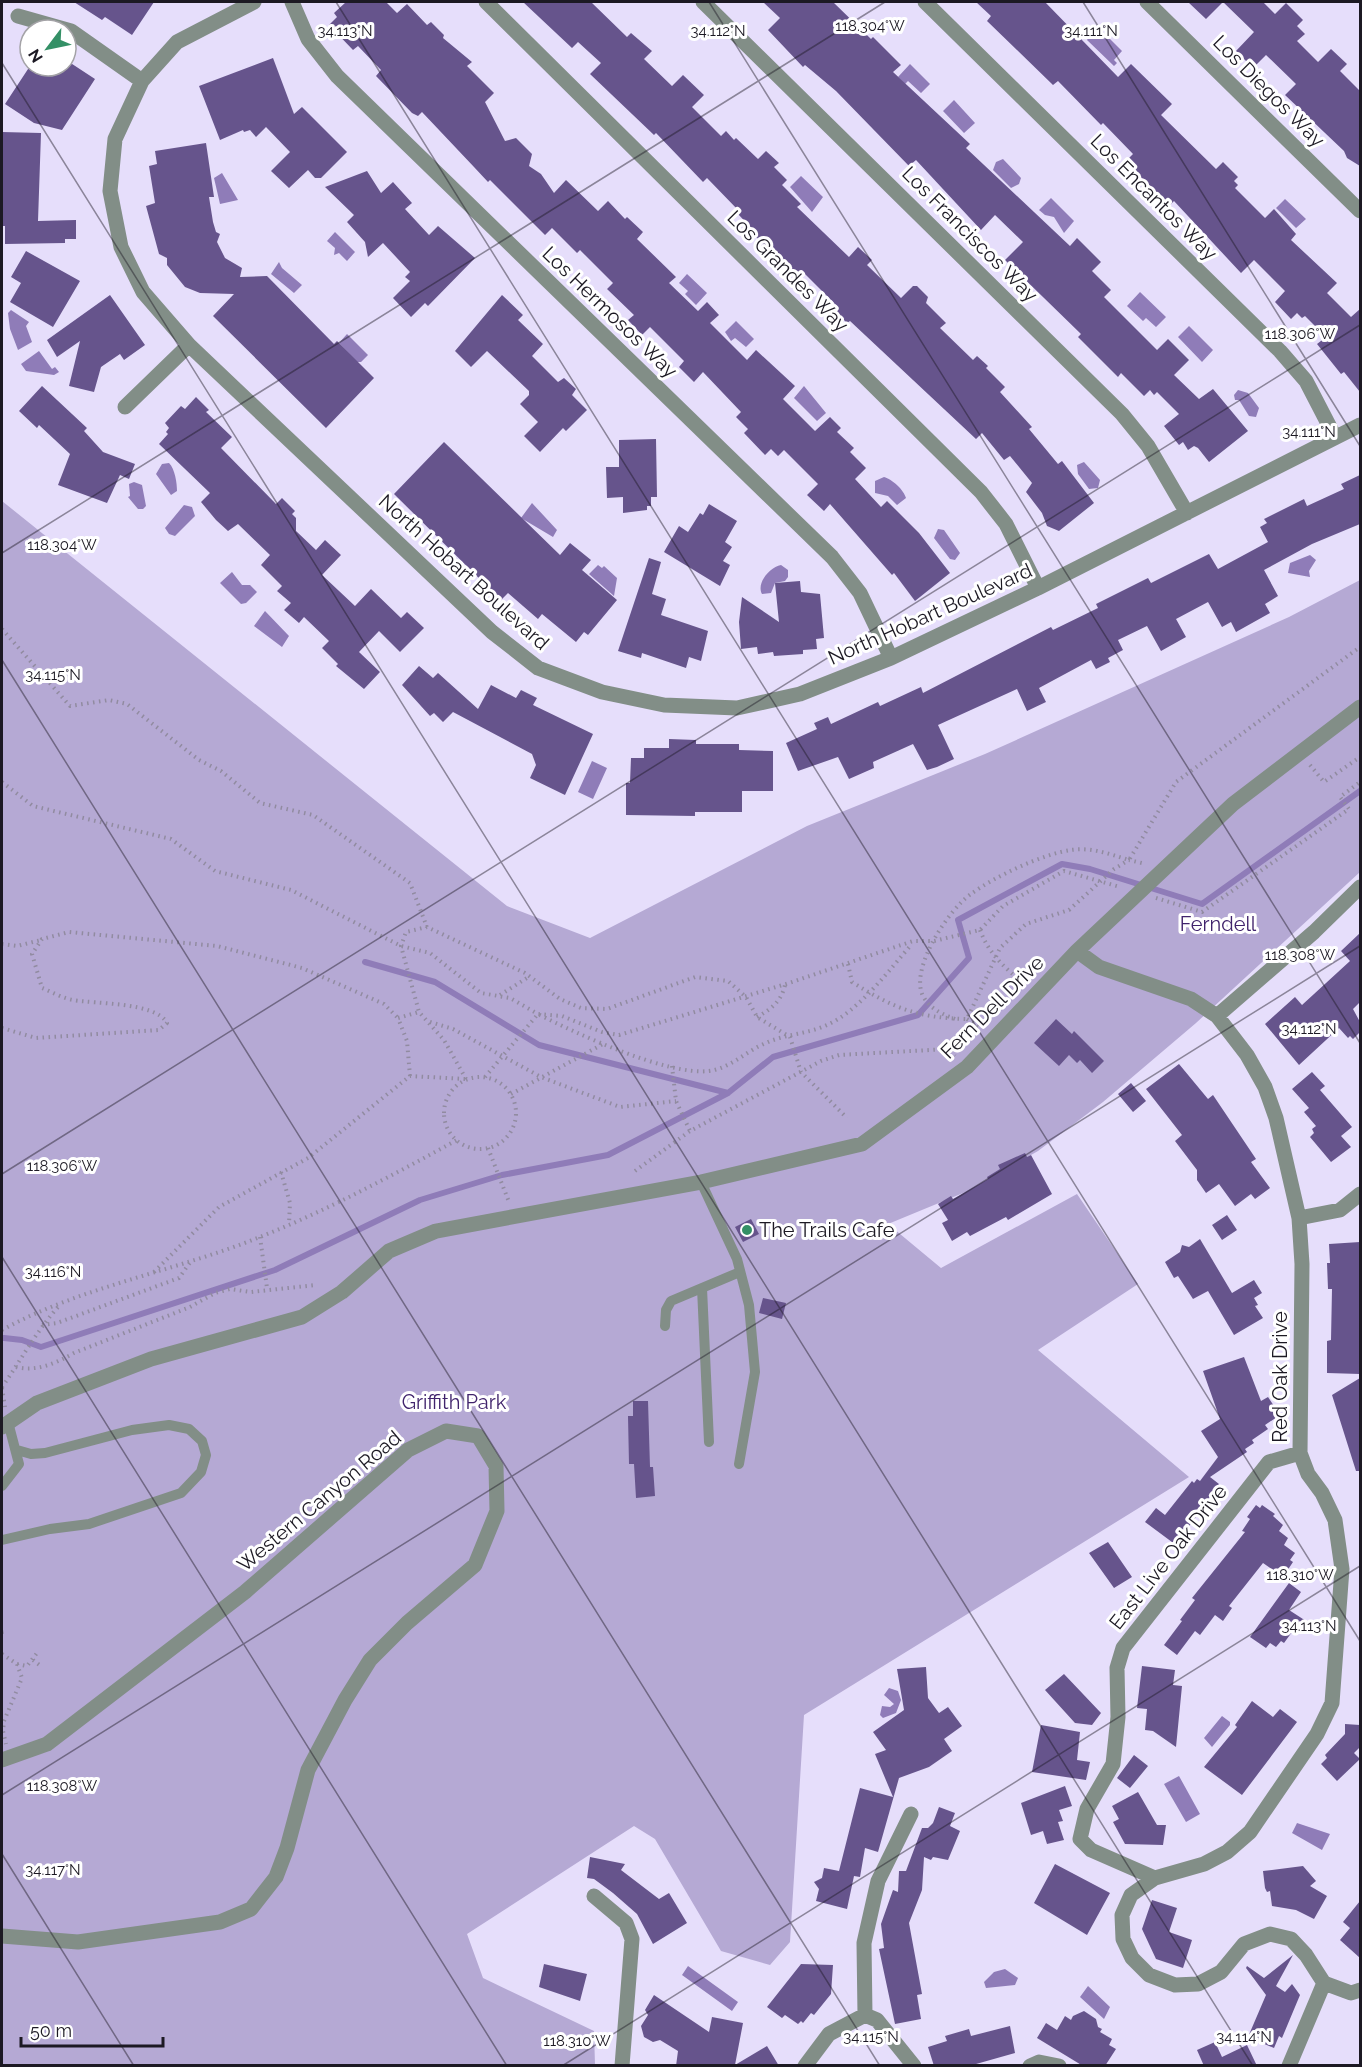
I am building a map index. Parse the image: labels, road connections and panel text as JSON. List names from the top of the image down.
{
  "streets": {
    "street": [
      "Los Diegos Way",
      "Los Encantos Way",
      "Los Franciscos Way",
      "Los Grandes Way",
      "Los Hermosos Way",
      "North Hobart Boulevard",
      "Fern Dell Drive",
      "Red Oak Drive",
      "Western Canyon Road",
      "East Live Oak Drive"
    ]
  },
  "crossings": [
    ["Los Encantos Way", "North Hobart Boulevard"],
    ["Los Franciscos Way", "North Hobart Boulevard"],
    ["Los Grandes Way", "North Hobart Boulevard"],
    ["Los Hermosos Way", "North Hobart Boulevard"],
    ["Fern Dell Drive", "Red Oak Drive"],
    ["Red Oak Drive", "East Live Oak Drive"]
  ],
  "parks": ["Ferndell", "Griffith Park"],
  "places": ["The Trails Cafe"],
  "scale_bar": "50 m",
  "north": "bottom left",
  "coordinates": [
    "118.304°W",
    "34.113°N",
    "34.112°N",
    "34.111°N",
    "118.306°W",
    "34.115°N",
    "118.308°W",
    "34.116°N",
    "118.310°W",
    "34.117°N",
    "34.114°N"
  ]
}
